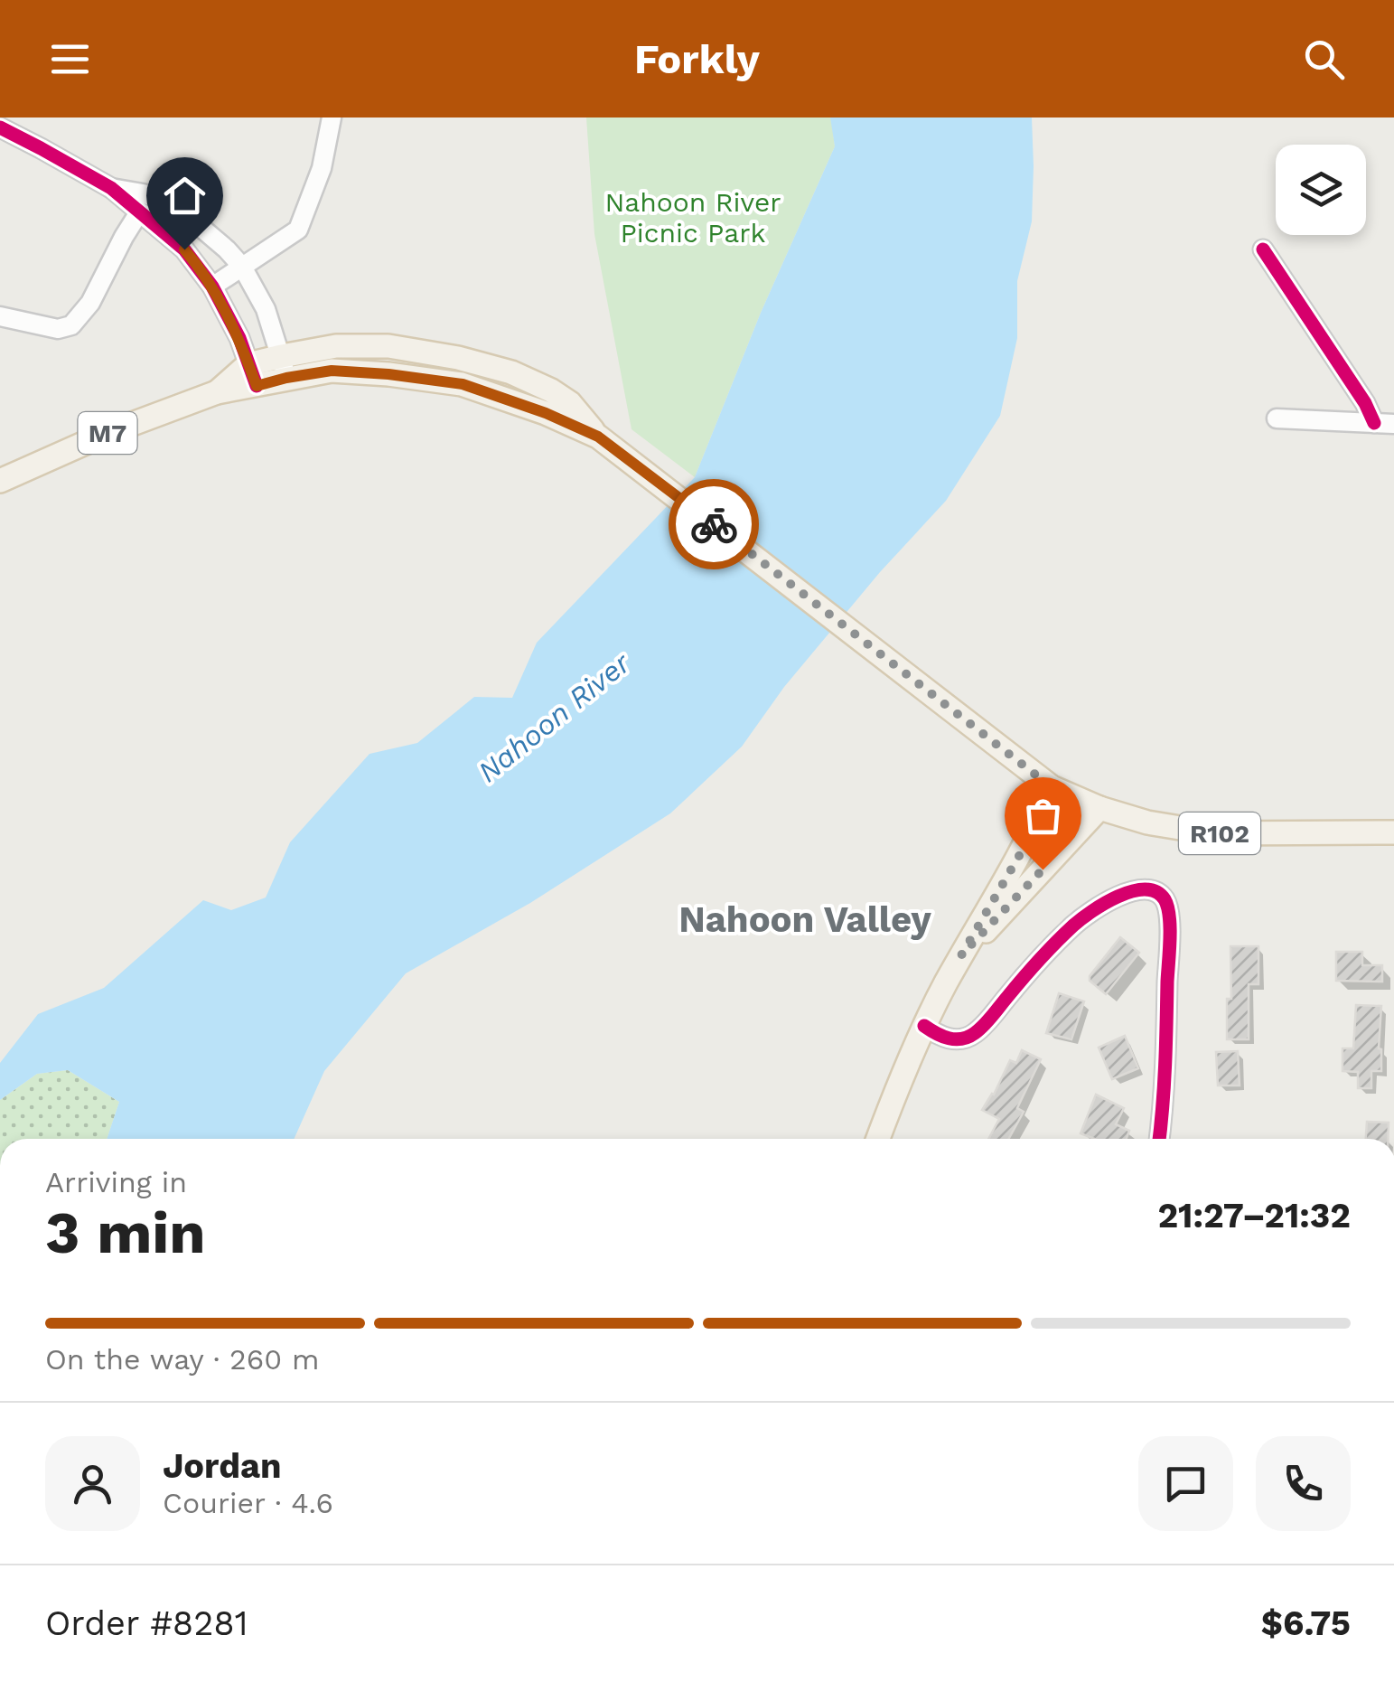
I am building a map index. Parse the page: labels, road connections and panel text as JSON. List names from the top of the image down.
{
  "streets": {
    "main road": ["M7", "R102"]
  },
  "crossings": [
    ["M7", "R102"]
  ],
  "districts": ["Nahoon Valley"],
  "water": ["Nahoon River"],
  "parks": ["Nahoon River Picnic Park"],
  "page": {
    "header": "Forkly",
    "heading": ["3 min", "Arriving in", "21:27–21:32"],
    "panel": [
      "Jordan",
      "Courier · 4.6",
      "Order #8281",
      "$6.75"
    ],
    "bar": "On the way · 260 m"
  }
}
